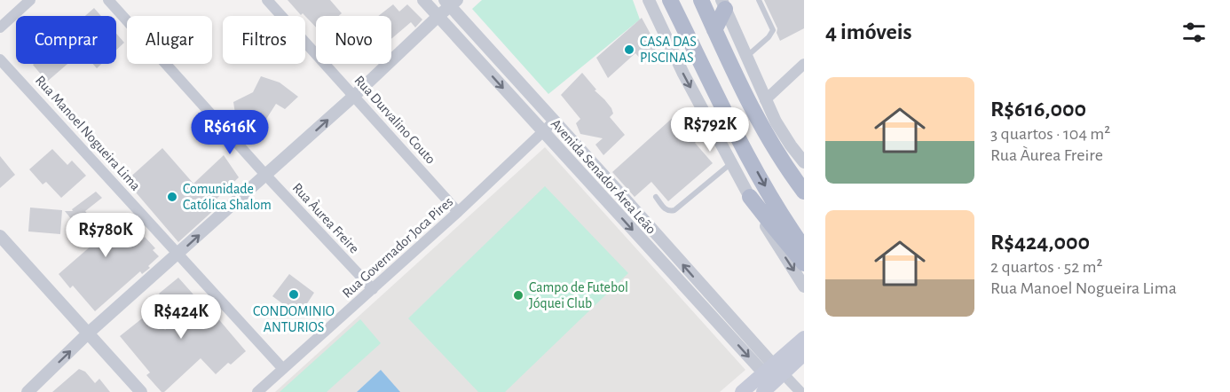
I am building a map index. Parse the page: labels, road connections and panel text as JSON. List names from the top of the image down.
{
  "streets": {
    "street": [
      "Rua Durvalino Couto",
      "Rua Manoel Nogueira Lima",
      "Avenida Senador Área Leão",
      "Rua Àurea Freire",
      "Rua Governador Joca Pires"
    ]
  },
  "crossings": [
    ["Rua Durvalino Couto", "Rua Governador Joca Pires"],
    ["Rua Manoel Nogueira Lima", "Rua Governador Joca Pires"],
    ["Avenida Senador Área Leão", "Rua Governador Joca Pires"],
    ["Rua Àurea Freire", "Rua Governador Joca Pires"]
  ],
  "places": [
    "CASA DAS PISCINAS",
    "Comunidade Católica Shalom",
    "CONDOMINIO ANTURIOS",
    "Campo de Futebol Jóquei Club"
  ],
  "page": {
    "heading": "4 imóveis",
    "chip": [
      "Comprar",
      "Alugar",
      "Filtros",
      "Novo"
    ],
    "list": [
      {
        "name": "R$616,000",
        "note": "3 quartos · 104 m² · Rua Àurea Freire"
      },
      {
        "name": "R$424,000",
        "note": "2 quartos · 52 m² · Rua Manoel Nogueira Lima"
      }
    ],
    "price": [
      "R$792K",
      "R$616K",
      "R$780K",
      "R$424K"
    ]
  }
}
